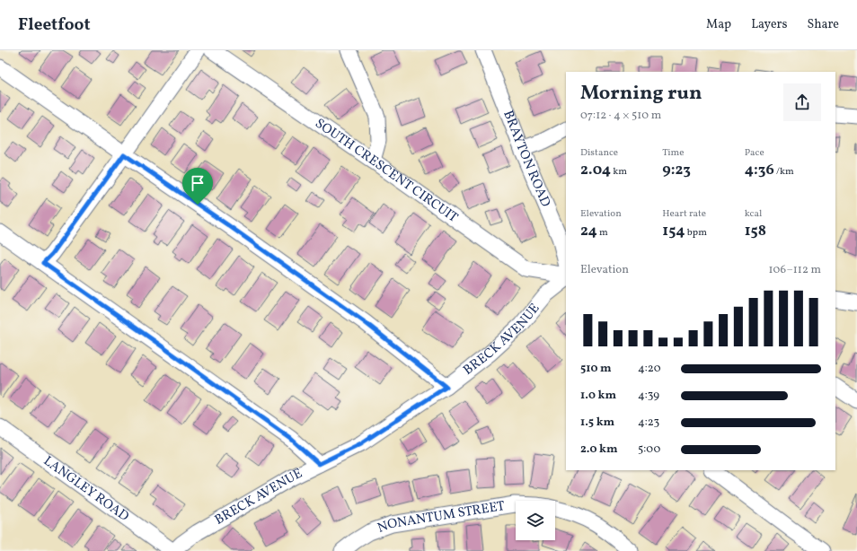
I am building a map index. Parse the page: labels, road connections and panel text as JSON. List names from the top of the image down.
{
  "streets": {
    "street": [
      "BRAYTON ROAD",
      "SOUTH CRESCENT CIRCUIT",
      "BRECK AVENUE",
      "LANGLEY ROAD",
      "NONANTUM STREET"
    ]
  },
  "crossings": [
    ["BRECK AVENUE", "LANGLEY ROAD"]
  ],
  "page": {
    "header": "Fleetfoot",
    "nav": ["Map", "Layers", "Share"],
    "heading": ["Morning run", "07:12 · 4 × 510 m"],
    "stats": [
      ["Distance", "2.04 km"],
      ["Time", "9:23"],
      ["Pace", "4:36 /km"],
      ["Elevation", "24 m"],
      ["Heart rate", "154 bpm"],
      ["kcal", "158"]
    ],
    "chart": ["Elevation", "106–112 m"],
    "list": [
      {
        "name": "510 m",
        "note": "4:20"
      },
      {
        "name": "1.0 km",
        "note": "4:39"
      },
      {
        "name": "1.5 km",
        "note": "4:23"
      },
      {
        "name": "2.0 km",
        "note": "5:00"
      }
    ]
  }
}
